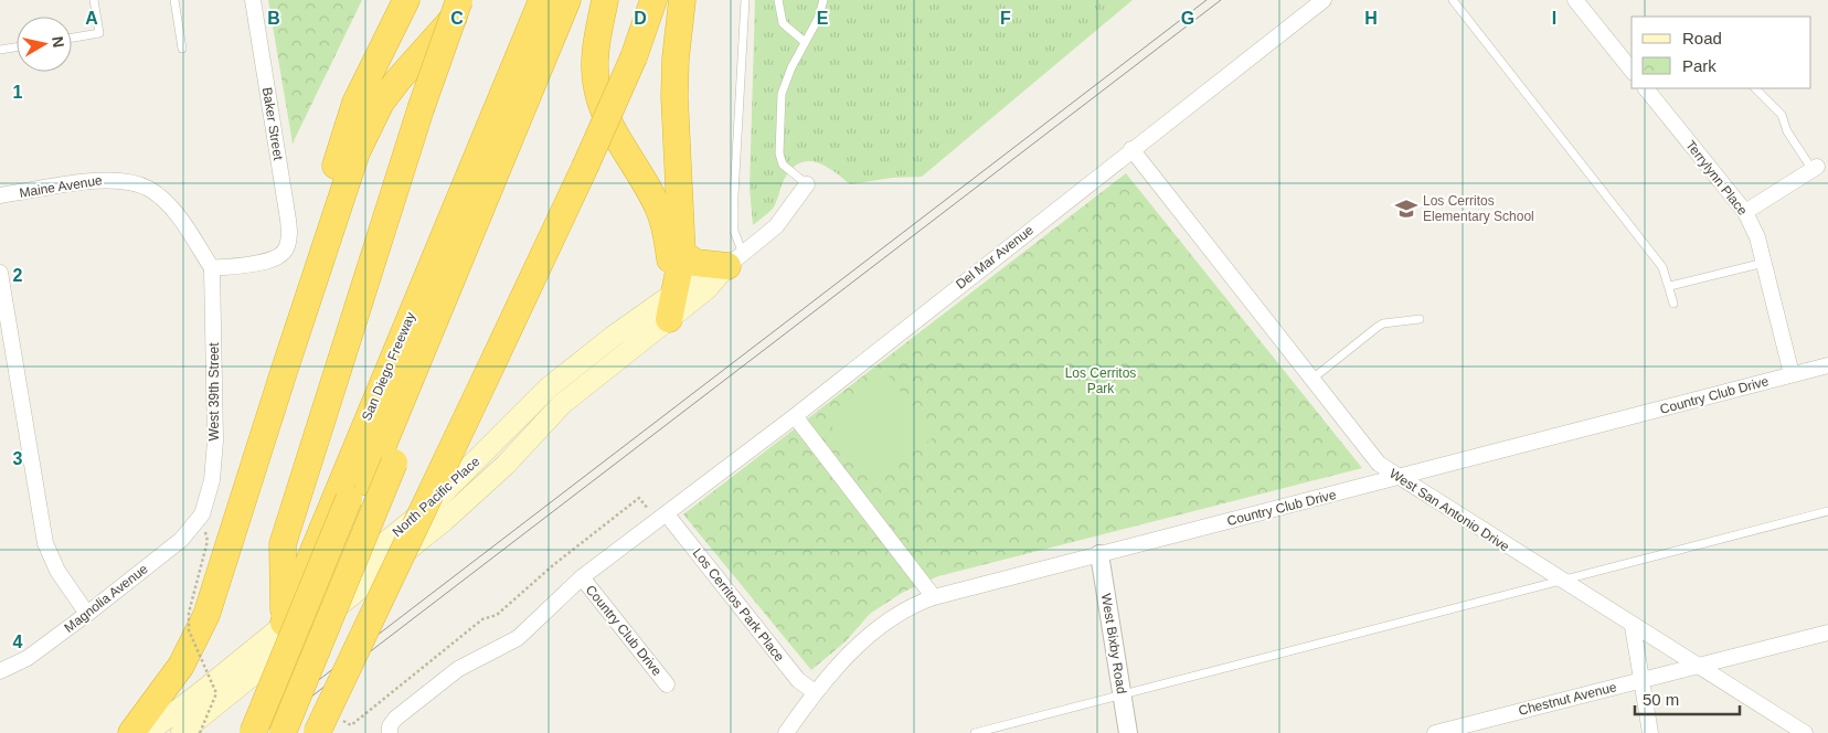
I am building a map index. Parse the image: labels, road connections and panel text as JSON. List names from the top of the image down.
{
  "streets": {
    "highway": ["San Diego Freeway"],
    "main road": ["North Pacific Place"],
    "street": [
      "Baker Street",
      "Terrylynn Place",
      "Maine Avenue",
      "Del Mar Avenue",
      "West 39th Street",
      "Country Club Drive",
      "West San Antonio Drive",
      "Magnolia Avenue",
      "Los Cerritos Park Place",
      "West Bixby Road",
      "Chestnut Avenue"
    ]
  },
  "crossings": [
    ["Baker Street", "Maine Avenue"],
    ["Baker Street", "West 39th Street"],
    ["Terrylynn Place", "Country Club Drive"],
    ["Maine Avenue", "West 39th Street"],
    ["Del Mar Avenue", "Country Club Drive"],
    ["Del Mar Avenue", "West San Antonio Drive"],
    ["Del Mar Avenue", "Los Cerritos Park Place"],
    ["West 39th Street", "Magnolia Avenue"],
    ["Country Club Drive", "West San Antonio Drive"],
    ["Country Club Drive", "Los Cerritos Park Place"],
    ["Country Club Drive", "West Bixby Road"],
    ["West San Antonio Drive", "Chestnut Avenue"]
  ],
  "parks": ["Los Cerritos Park"],
  "places": {
    "school or university": ["Los Cerritos Elementary School"]
  },
  "legend": ["Road", "Park"],
  "scale_bar": "50 m",
  "north": "right",
  "grid": {
    "columns": [
      "A",
      "B",
      "C",
      "D",
      "E",
      "F",
      "G",
      "H",
      "I"
    ],
    "rows": [
      "1",
      "2",
      "3",
      "4"
    ]
  }
}
